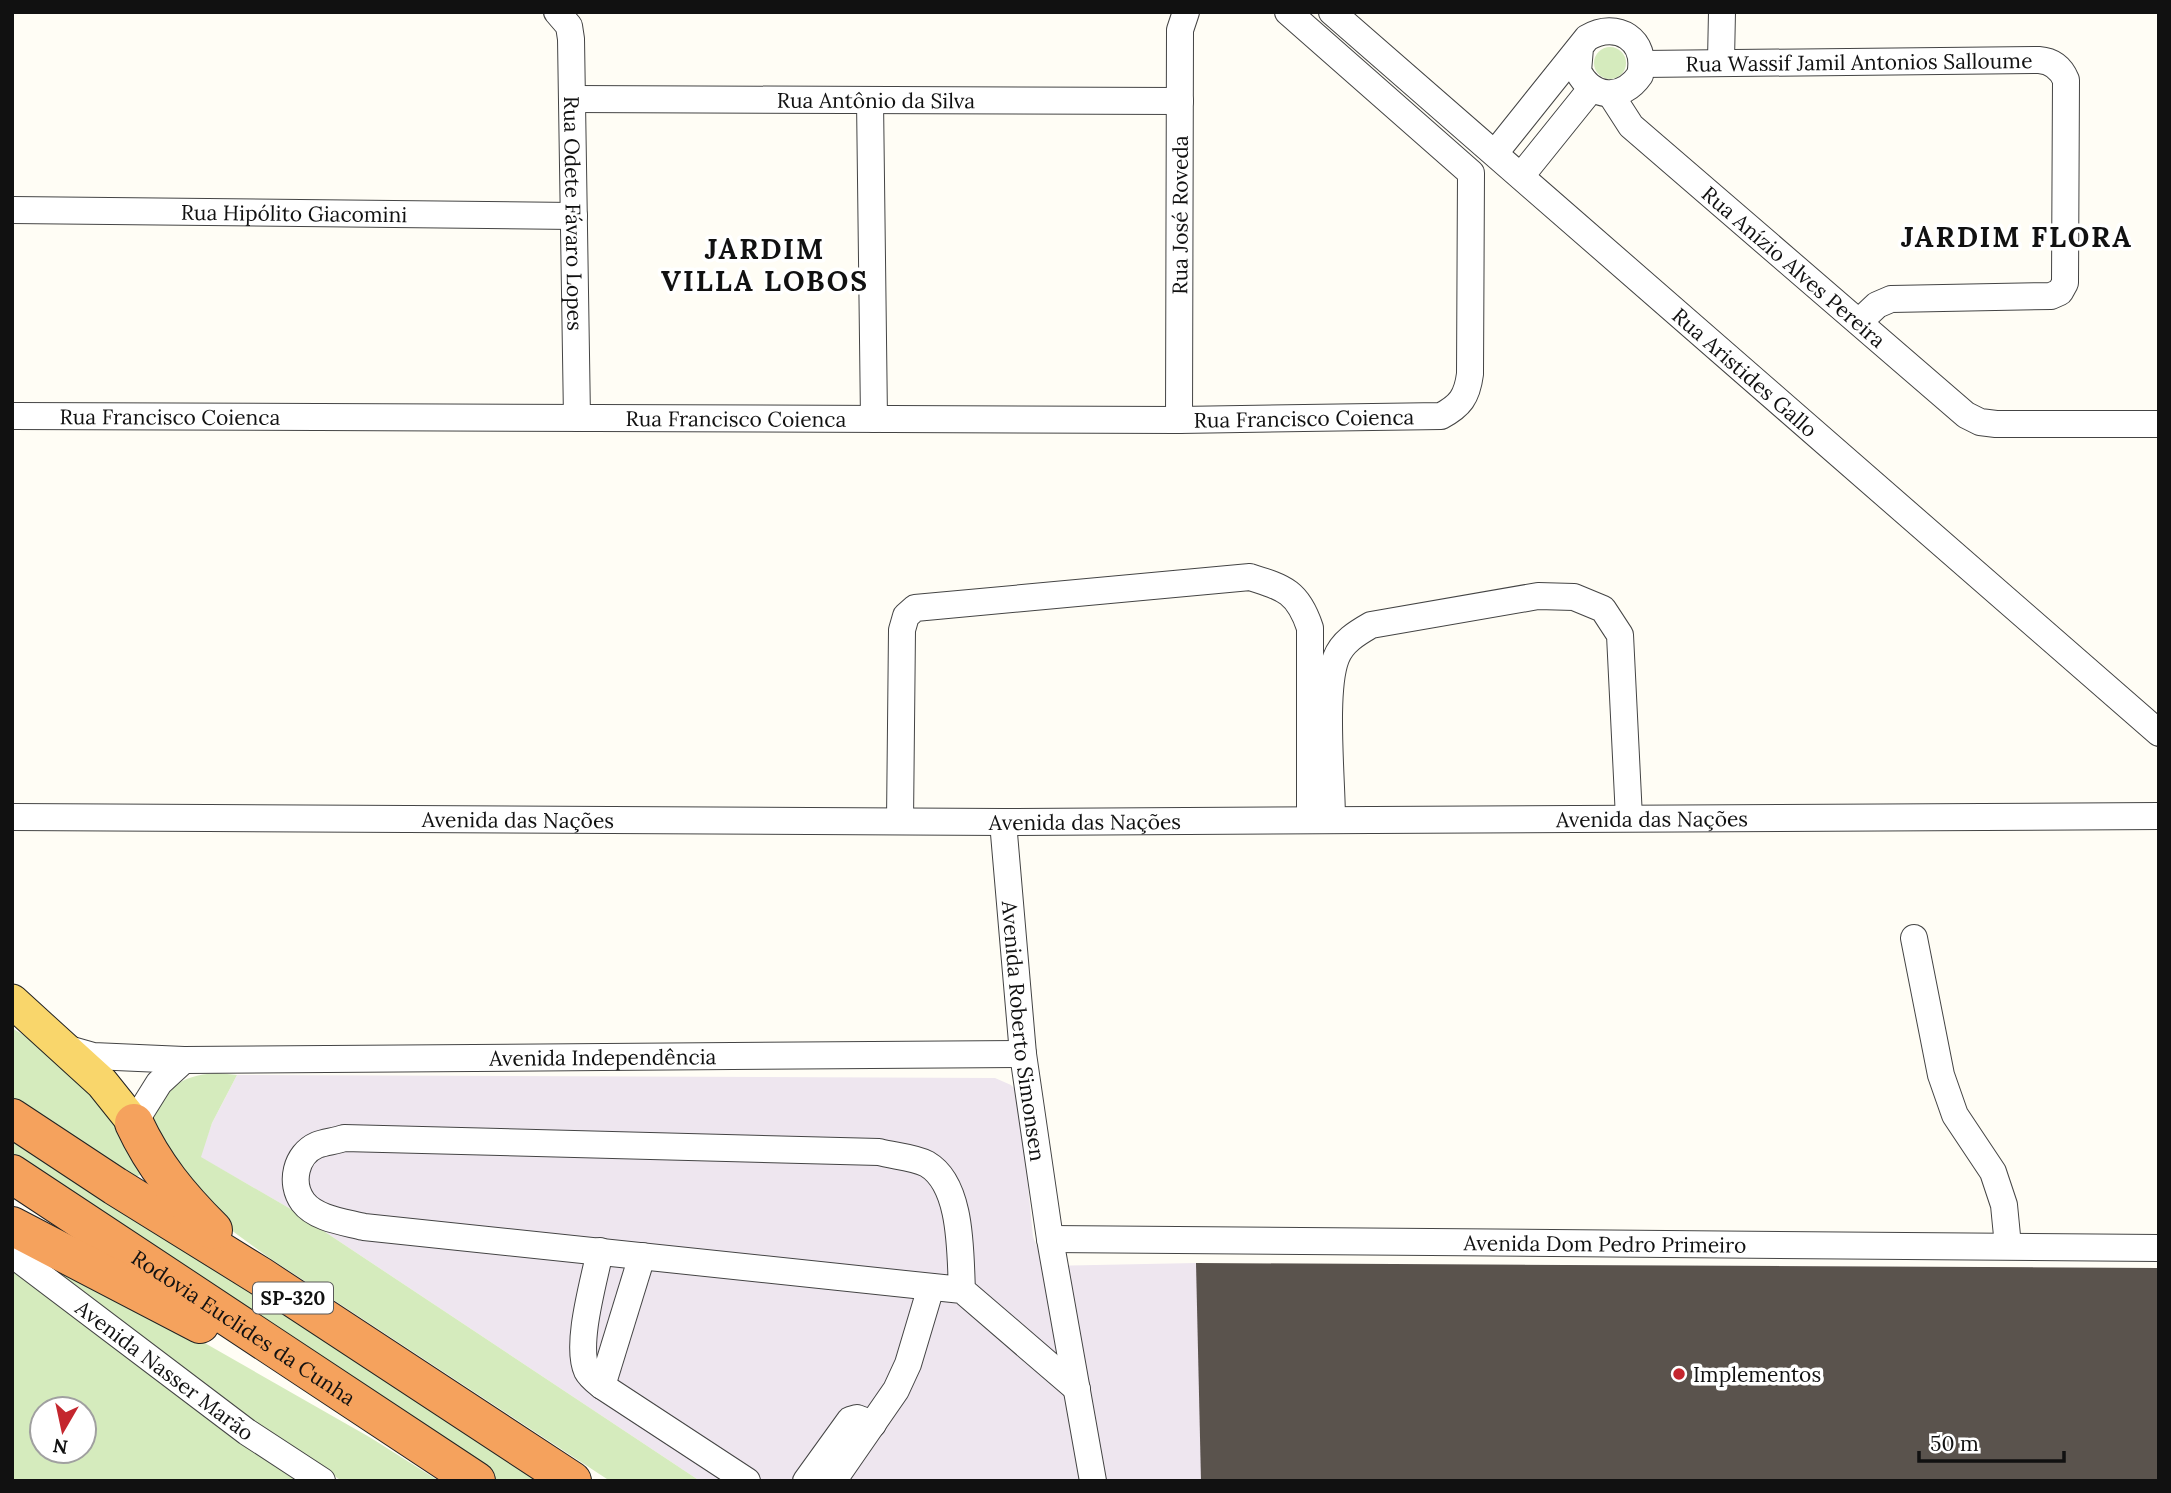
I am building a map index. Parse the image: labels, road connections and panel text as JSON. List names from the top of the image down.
{
  "streets": {
    "highway": ["SP-320", "Rodovia Euclides da Cunha"],
    "street": [
      "Rua Wassif Jamil Antonios Salloume",
      "Rua Antônio da Silva",
      "Rua Hipólito Giacomini",
      "Rua Odete Fávaro Lopes",
      "Rua José Roveda",
      "Rua Anízio Alves Pereira",
      "Rua Aristides Gallo",
      "Rua Francisco Coienca",
      "Avenida das Nações",
      "Avenida Roberto Simonsen",
      "Avenida Independência",
      "Avenida Dom Pedro Primeiro",
      "Avenida Nasser Marão"
    ]
  },
  "crossings": [
    ["Rua Wassif Jamil Antonios Salloume", "Rua Anízio Alves Pereira"],
    ["Rua Antônio da Silva", "Rua Odete Fávaro Lopes"],
    ["Rua Antônio da Silva", "Rua José Roveda"],
    ["Rua Hipólito Giacomini", "Rua Odete Fávaro Lopes"],
    ["Rua Odete Fávaro Lopes", "Rua Francisco Coienca"],
    ["Rua José Roveda", "Rua Francisco Coienca"],
    ["Avenida das Nações", "Avenida Roberto Simonsen"],
    ["Avenida Roberto Simonsen", "Avenida Independência"],
    ["Avenida Roberto Simonsen", "Avenida Dom Pedro Primeiro"]
  ],
  "districts": ["JARDIM FLORA", "JARDIM VILLA LOBOS"],
  "places": ["Implementos"],
  "scale_bar": "50 m",
  "north": "bottom"
}
